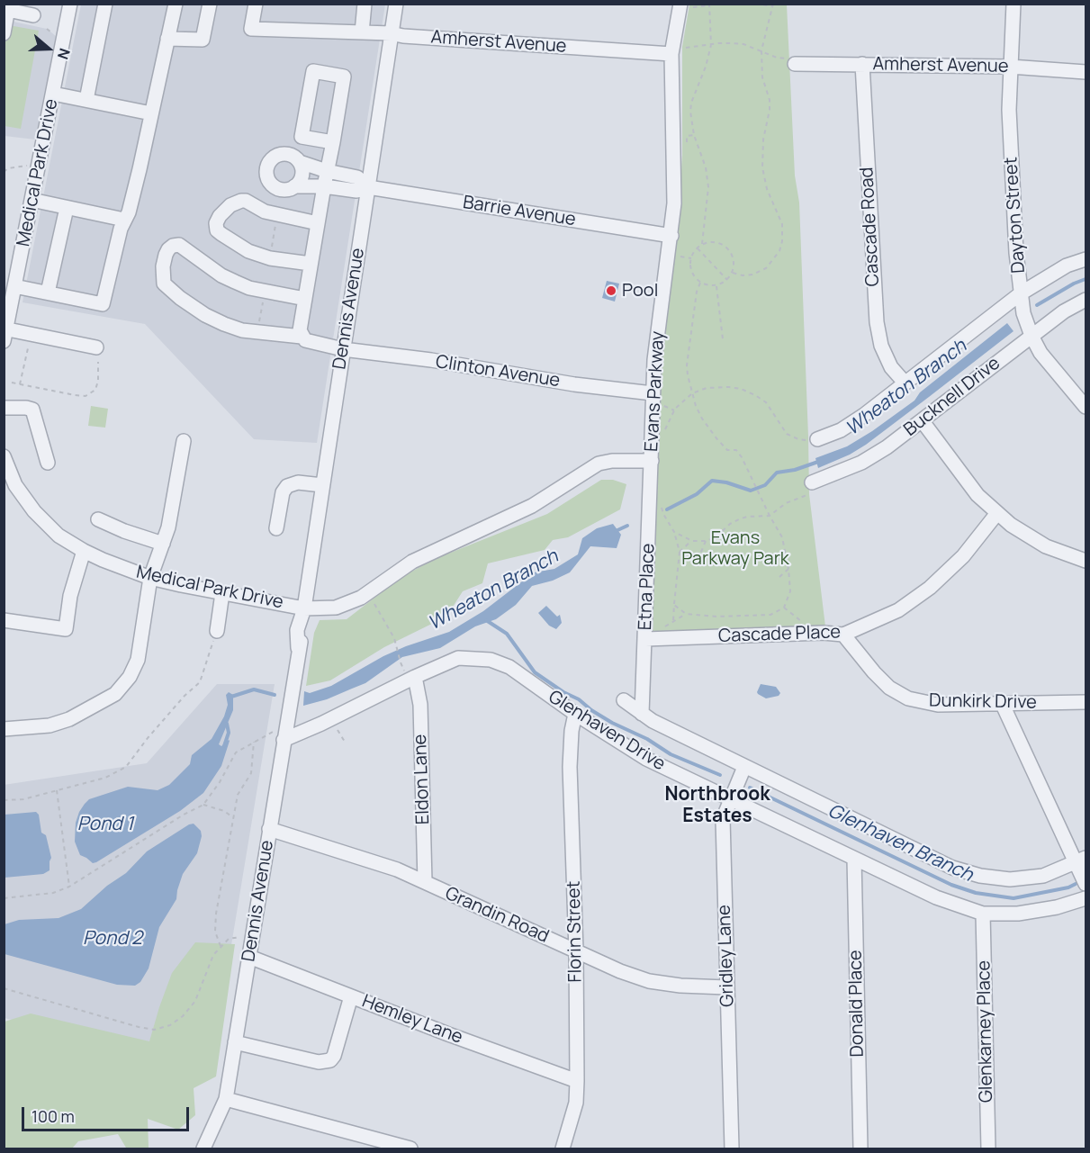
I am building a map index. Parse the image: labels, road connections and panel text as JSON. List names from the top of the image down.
{
  "streets": {
    "street": [
      "Amherst Avenue",
      "Medical Park Drive",
      "Barrie Avenue",
      "Dayton Street",
      "Cascade Road",
      "Dennis Avenue",
      "Clinton Avenue",
      "Evans Parkway",
      "Bucknell Drive",
      "Etna Place",
      "Cascade Place",
      "Dunkirk Drive",
      "Glenhaven Drive",
      "Eldon Lane",
      "Grandin Road",
      "Florin Street",
      "Gridley Lane",
      "Donald Place",
      "Hemley Lane",
      "Glenkarney Place"
    ]
  },
  "crossings": [
    ["Amherst Avenue", "Dayton Street"],
    ["Amherst Avenue", "Cascade Road"],
    ["Amherst Avenue", "Dennis Avenue"],
    ["Amherst Avenue", "Evans Parkway"],
    ["Medical Park Drive", "Dennis Avenue"],
    ["Medical Park Drive", "Evans Parkway"],
    ["Barrie Avenue", "Dennis Avenue"],
    ["Barrie Avenue", "Evans Parkway"],
    ["Dayton Street", "Bucknell Drive"],
    ["Dennis Avenue", "Clinton Avenue"],
    ["Dennis Avenue", "Evans Parkway"],
    ["Dennis Avenue", "Glenhaven Drive"],
    ["Dennis Avenue", "Grandin Road"],
    ["Dennis Avenue", "Hemley Lane"],
    ["Clinton Avenue", "Evans Parkway"],
    ["Evans Parkway", "Etna Place"],
    ["Etna Place", "Cascade Place"],
    ["Etna Place", "Glenhaven Drive"],
    ["Cascade Place", "Dunkirk Drive"],
    ["Glenhaven Drive", "Eldon Lane"],
    ["Glenhaven Drive", "Florin Street"],
    ["Glenhaven Drive", "Gridley Lane"],
    ["Glenhaven Drive", "Donald Place"],
    ["Glenhaven Drive", "Glenkarney Place"],
    ["Eldon Lane", "Grandin Road"],
    ["Grandin Road", "Florin Street"],
    ["Grandin Road", "Gridley Lane"],
    ["Florin Street", "Hemley Lane"]
  ],
  "districts": ["Northbrook Estates"],
  "water": [
    "Wheaton Branch",
    "Pond 1",
    "Glenhaven Branch",
    "Pond 2"
  ],
  "parks": ["Evans Parkway Park"],
  "places": ["Pool"],
  "scale_bar": "100 m",
  "north": "right"
}
